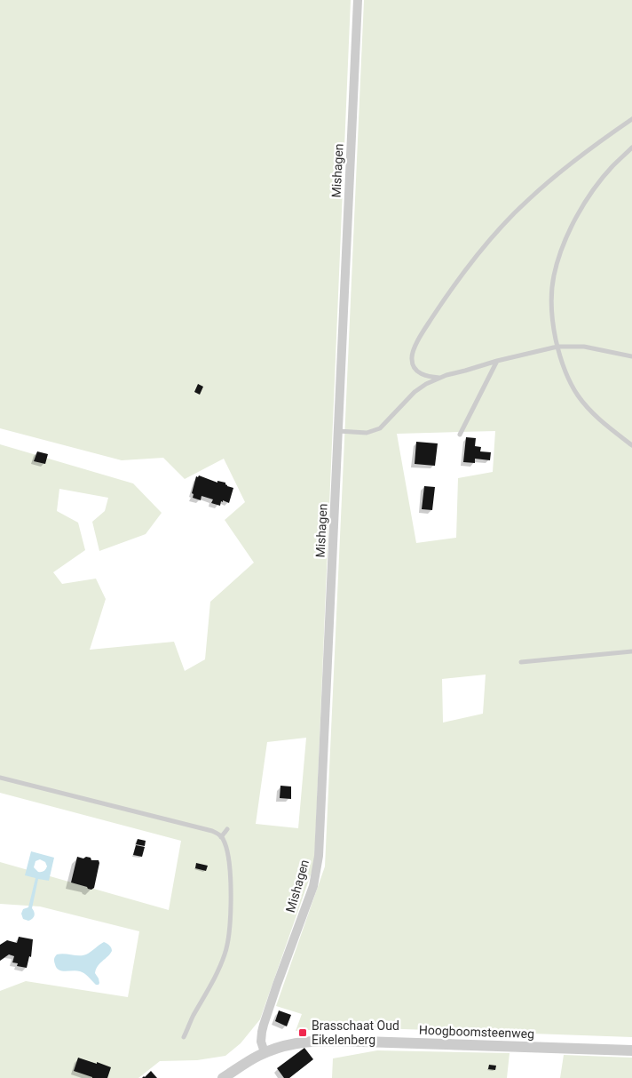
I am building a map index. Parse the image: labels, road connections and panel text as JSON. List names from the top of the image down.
{
  "streets": {
    "street": ["Mishagen", "Hoogboomsteenweg"]
  },
  "crossings": [
    ["Mishagen", "Hoogboomsteenweg"]
  ],
  "places": {
    "transit": ["Brasschaat Oud Eikelenberg"]
  }
}
